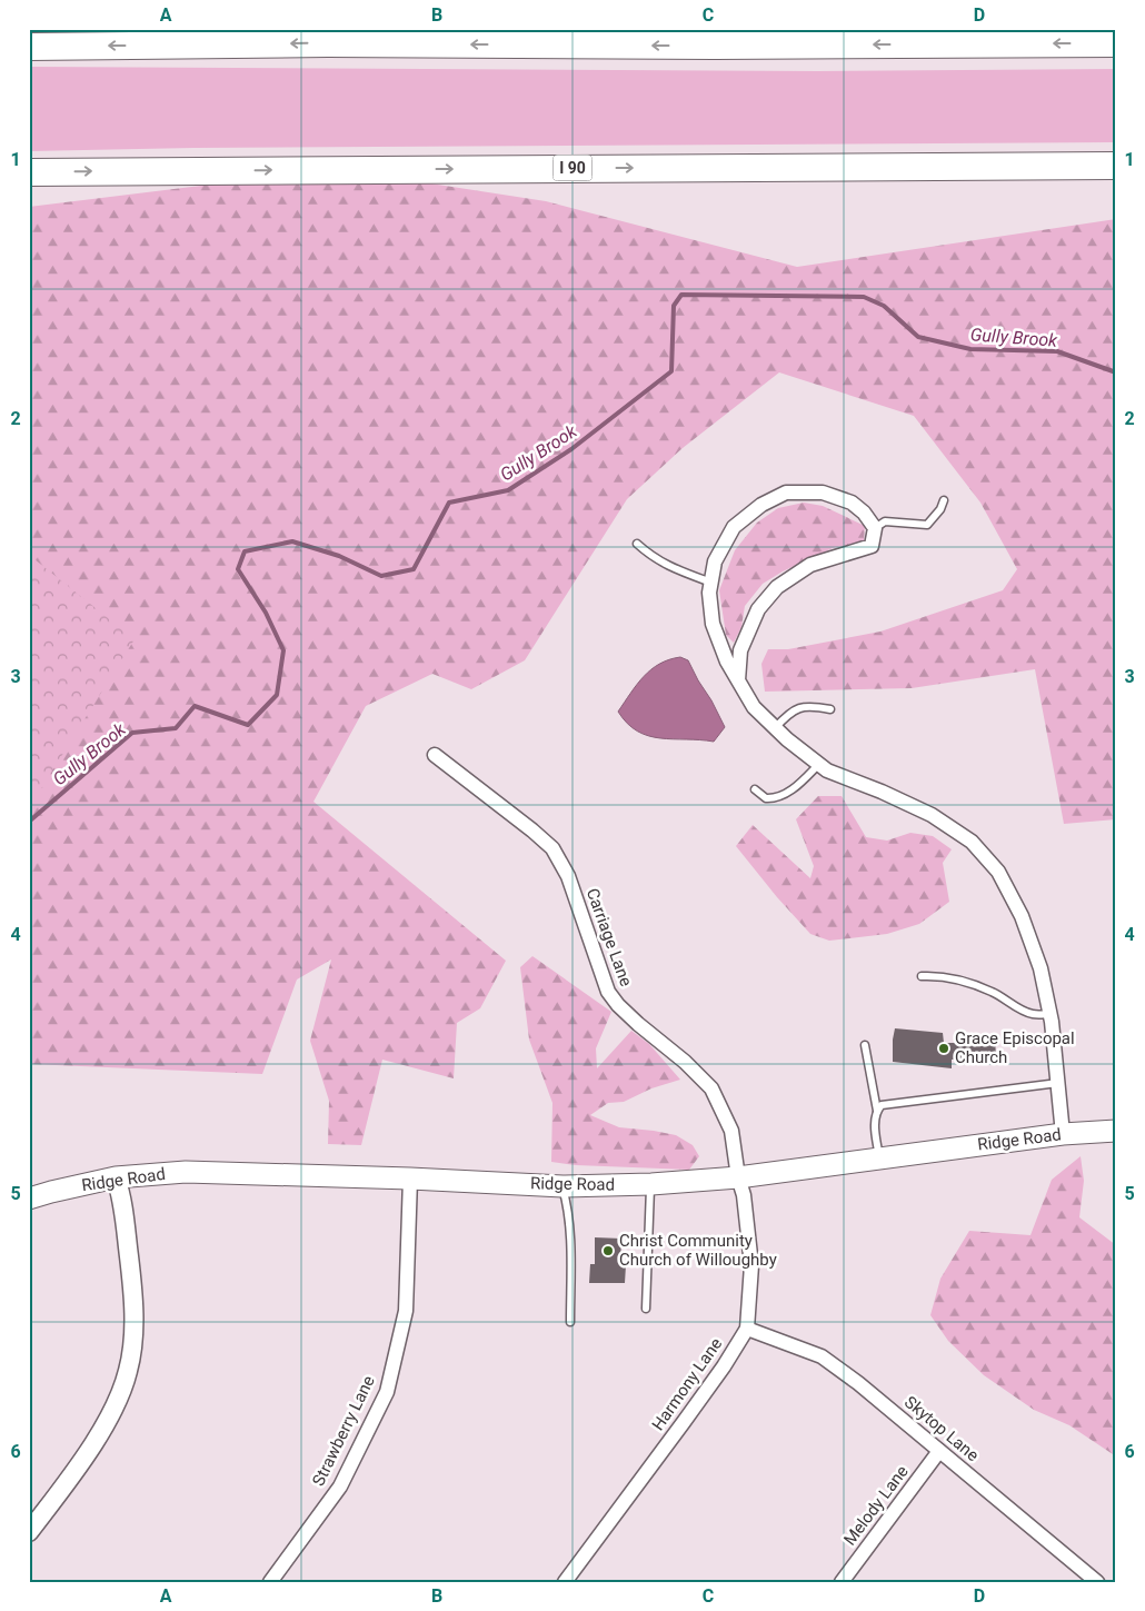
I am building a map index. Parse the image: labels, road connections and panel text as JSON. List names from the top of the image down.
{
  "streets": {
    "highway": ["I 90"],
    "main road": ["Ridge Road"],
    "street": [
      "Carriage Lane",
      "Harmony Lane",
      "Skytop Lane",
      "Strawberry Lane",
      "Melody Lane"
    ]
  },
  "crossings": [
    ["Carriage Lane", "Ridge Road"],
    ["Carriage Lane", "Harmony Lane"],
    ["Ridge Road", "Harmony Lane"],
    ["Ridge Road", "Strawberry Lane"],
    ["Harmony Lane", "Skytop Lane"],
    ["Skytop Lane", "Melody Lane"]
  ],
  "water": ["Gully Brook"],
  "places": ["Grace Episcopal Church", "Christ Community Church of Willoughby"],
  "grid": {
    "columns": [
      "A",
      "B",
      "C",
      "D"
    ],
    "rows": [
      "1",
      "2",
      "3",
      "4",
      "5",
      "6"
    ]
  }
}
